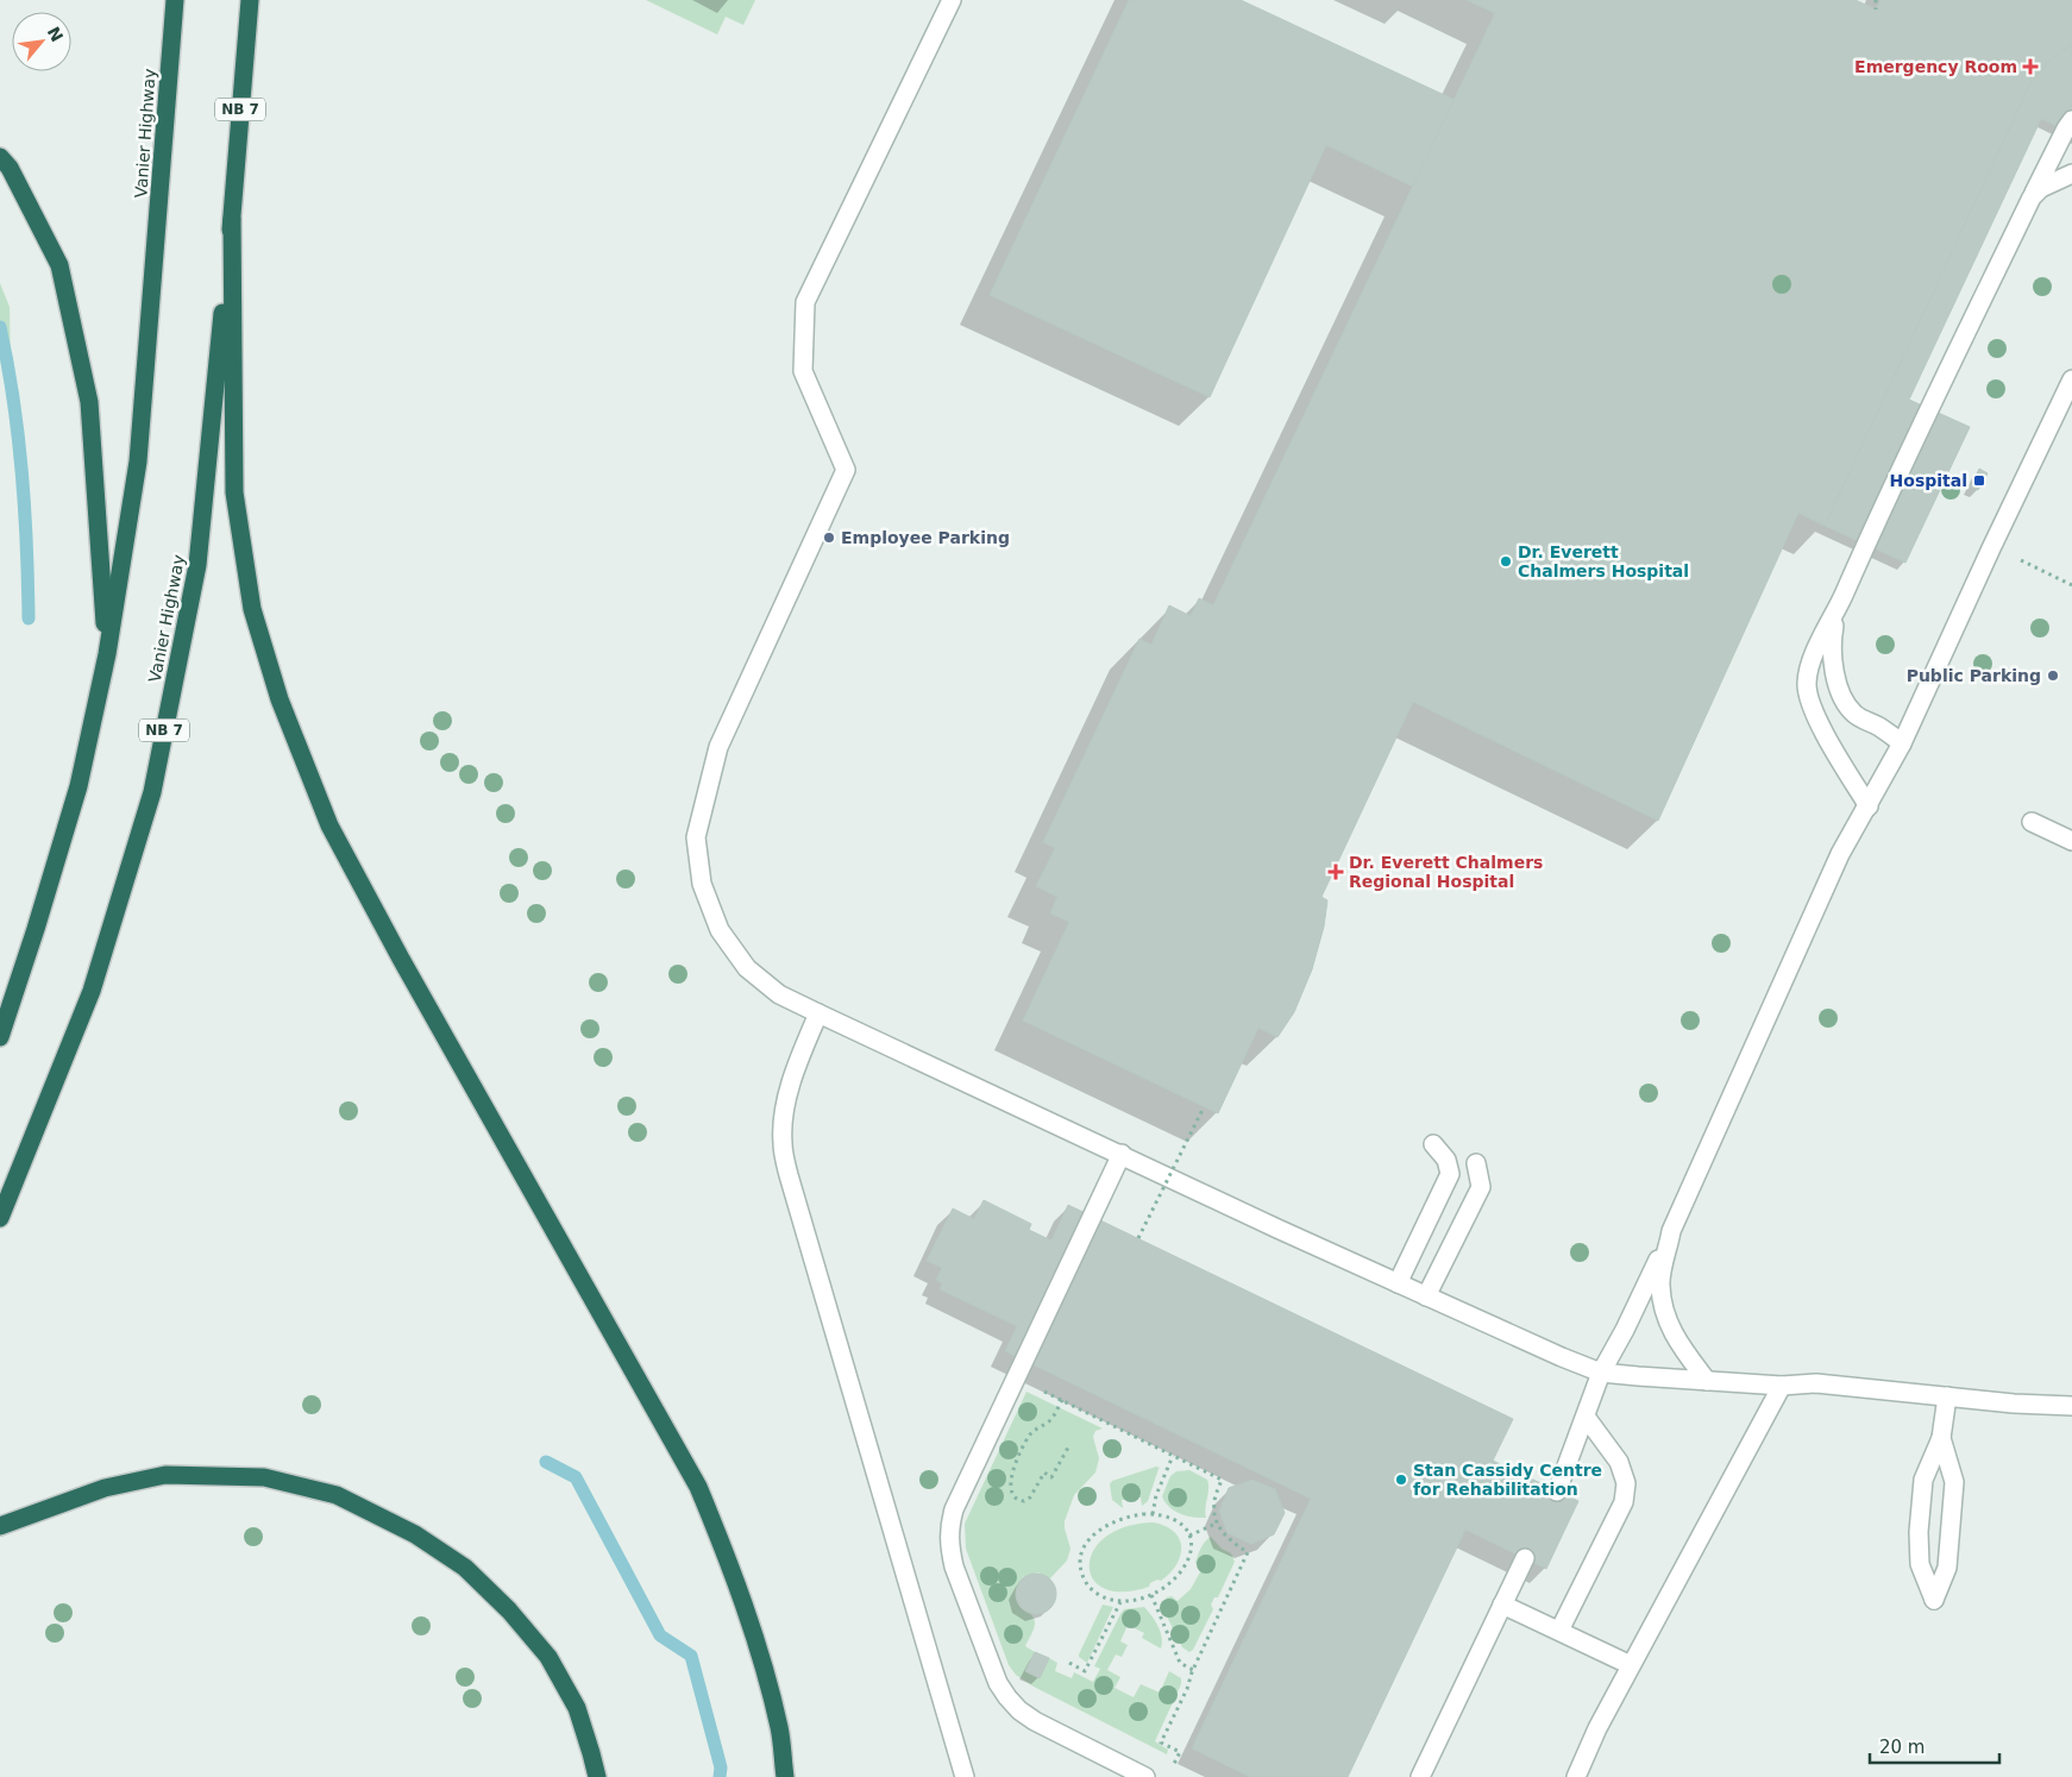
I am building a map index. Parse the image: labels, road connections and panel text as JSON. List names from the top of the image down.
{
  "streets": {
    "highway": ["NB 7", "Vanier Highway"]
  },
  "places": {
    "health": ["Emergency Room", "Dr. Everett Chalmers Regional Hospital"],
    "transit": ["Hospital"],
    "other": [
      "Employee Parking",
      "Dr. Everett Chalmers Hospital",
      "Public Parking",
      "Stan Cassidy Centre for Rehabilitation"
    ]
  },
  "scale_bar": "20 m",
  "north": "top right"
}
